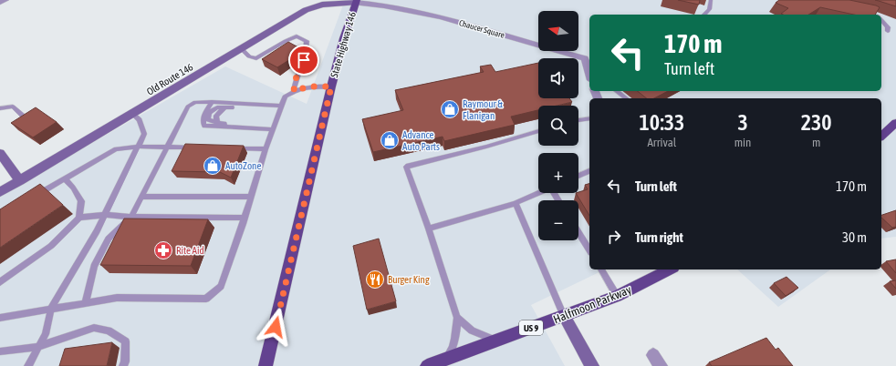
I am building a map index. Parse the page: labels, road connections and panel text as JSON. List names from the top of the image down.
{
  "streets": {
    "main road": ["State Highway 146", "Halfmoon Parkway", "US 9"],
    "street": ["Chaucer Square", "Old Route 146"]
  },
  "crossings": [
    ["Chaucer Square", "State Highway 146"],
    ["Chaucer Square", "Old Route 146"],
    ["State Highway 146", "Old Route 146"]
  ],
  "places": {
    "shop": ["Raymour & Flanigan", "Advance Auto Parts", "AutoZone"],
    "pharmacy": ["Rite Aid"],
    "restaurant": ["Burger King"]
  },
  "north": "left",
  "page": {
    "map_buttons": ["+", "−"],
    "turn": ["170 m", "Turn left"],
    "eta": [
      "10:33",
      "Arrival",
      "3",
      "min",
      "230",
      "m"
    ],
    "list": [
      {
        "name": "Turn left",
        "value": "170 m"
      },
      {
        "name": "Turn right",
        "value": "30 m"
      }
    ]
  }
}
